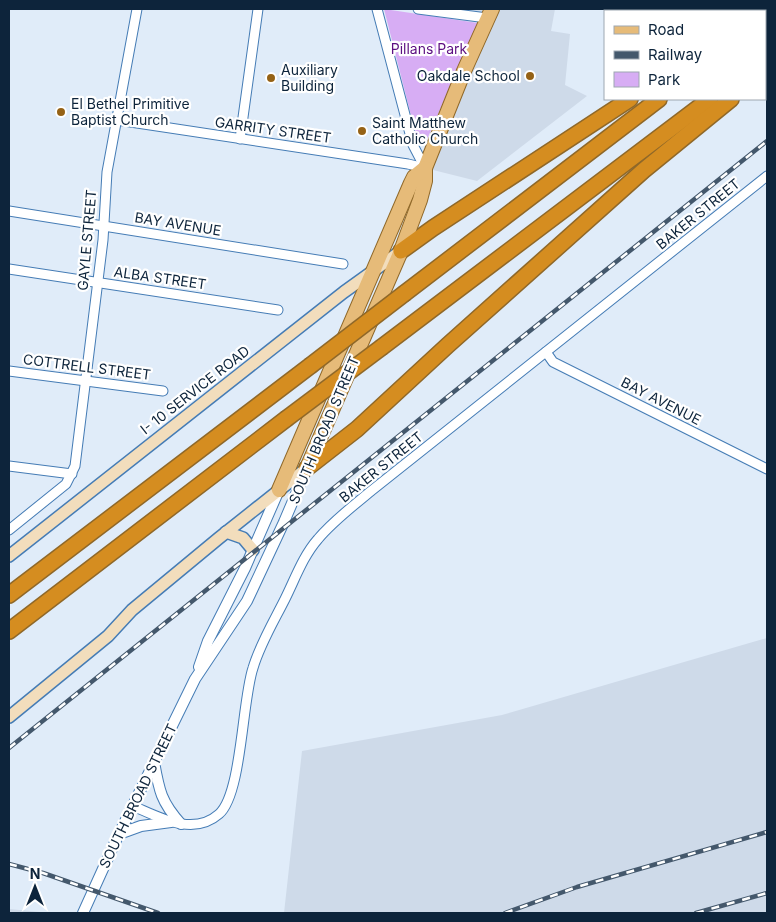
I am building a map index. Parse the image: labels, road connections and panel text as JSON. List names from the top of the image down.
{
  "streets": {
    "main road": ["I- 10 SERVICE ROAD", "SOUTH BROAD STREET"],
    "street": [
      "GARRITY STREET",
      "BAKER STREET",
      "BAY AVENUE",
      "GAYLE STREET",
      "ALBA STREET",
      "COTTRELL STREET"
    ]
  },
  "crossings": [
    ["GARRITY STREET", "GAYLE STREET"],
    ["GARRITY STREET", "SOUTH BROAD STREET"],
    ["BAKER STREET", "BAY AVENUE"],
    ["BAKER STREET", "SOUTH BROAD STREET"],
    ["BAY AVENUE", "GAYLE STREET"],
    ["GAYLE STREET", "ALBA STREET"],
    ["GAYLE STREET", "COTTRELL STREET"],
    ["I- 10 SERVICE ROAD", "SOUTH BROAD STREET"]
  ],
  "parks": ["Pillans Park"],
  "places": [
    "Oakdale School",
    "Auxiliary Building",
    "El Bethel Primitive Baptist Church",
    "Saint Matthew Catholic Church"
  ],
  "legend": ["Road", "Railway", "Park"],
  "north": "top"
}
